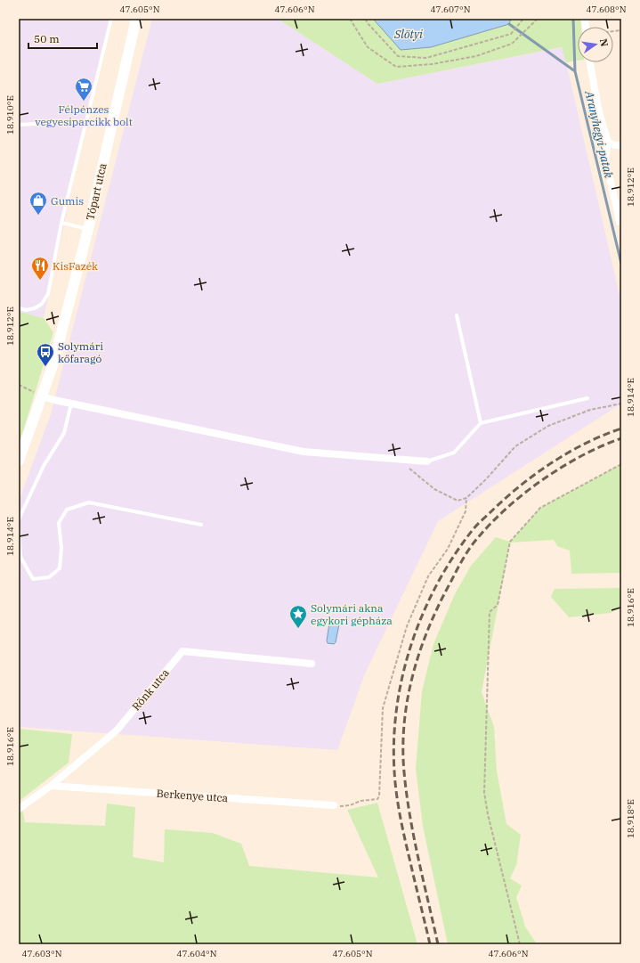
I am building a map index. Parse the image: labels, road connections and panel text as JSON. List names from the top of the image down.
{
  "streets": {
    "main road": ["Tópart utca"],
    "street": ["Rönk utca", "Berkenye utca"]
  },
  "crossings": [
    ["Rönk utca", "Berkenye utca"]
  ],
  "water": ["Slötyi", "Aranyhegyi-patak"],
  "places": {
    "supermarket": ["Félpénzes vegyesiparcikk bolt"],
    "shop": ["Gumis"],
    "restaurant": ["KisFazék"],
    "bus stop": ["Solymári kőfaragó"],
    "place": ["Solymári akna egykori gépháza"]
  },
  "scale_bar": "50 m",
  "north": "right",
  "coordinates": [
    "47.605°N",
    "47.606°N",
    "47.607°N",
    "47.608°N",
    "18.910°E",
    "18.912°E",
    "18.914°E",
    "18.916°E",
    "18.918°E",
    "47.603°N",
    "47.604°N"
  ]
}
